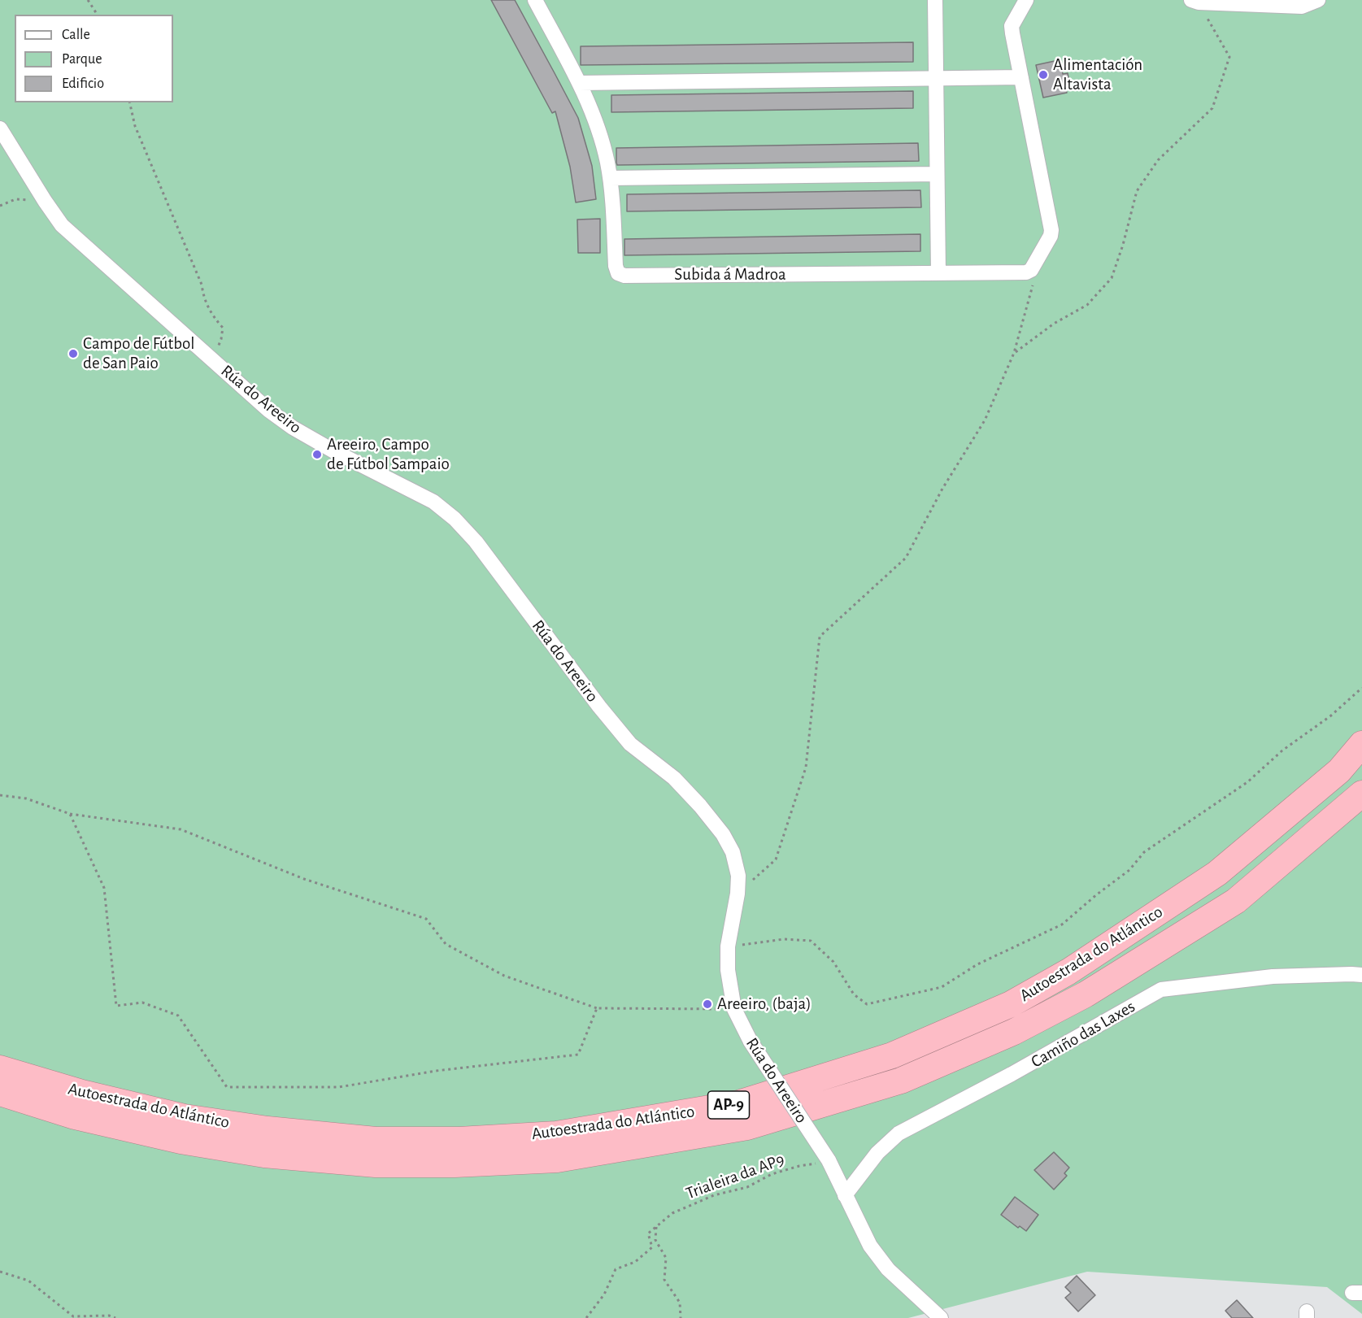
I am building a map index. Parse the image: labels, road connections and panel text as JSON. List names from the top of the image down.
{
  "streets": {
    "highway": ["Autoestrada do Atlántico", "AP-9"],
    "street": ["Subida á Madroa", "Rúa do Areeiro", "Camiño das Laxes"],
    "path": ["Trialeira da AP9"]
  },
  "crossings": [
    ["Rúa do Areeiro", "Camiño das Laxes"],
    ["Rúa do Areeiro", "Trialeira da AP9"]
  ],
  "places": [
    "Alimentación Altavista",
    "Campo de Fútbol de San Paio",
    "Areeiro, Campo de Fútbol Sampaio",
    "Areeiro, (baja)"
  ],
  "legend": ["Calle", "Parque", "Edificio"]
}
